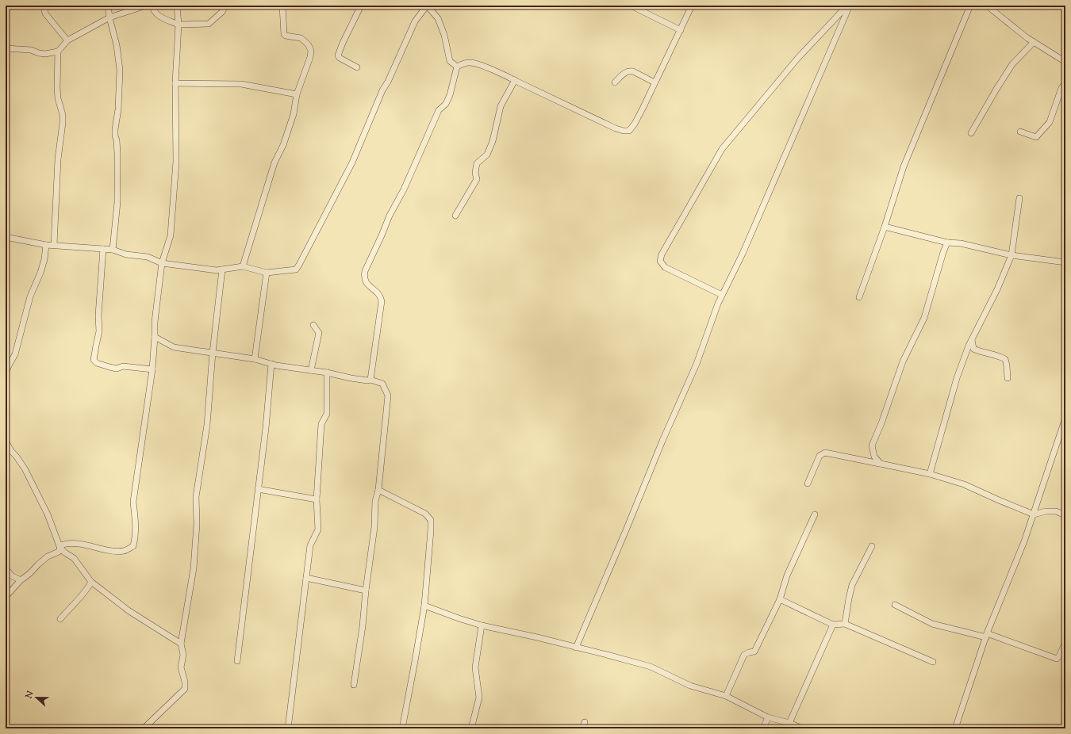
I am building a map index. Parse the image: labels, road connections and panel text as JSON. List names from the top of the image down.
{
  "north": "left"
}
